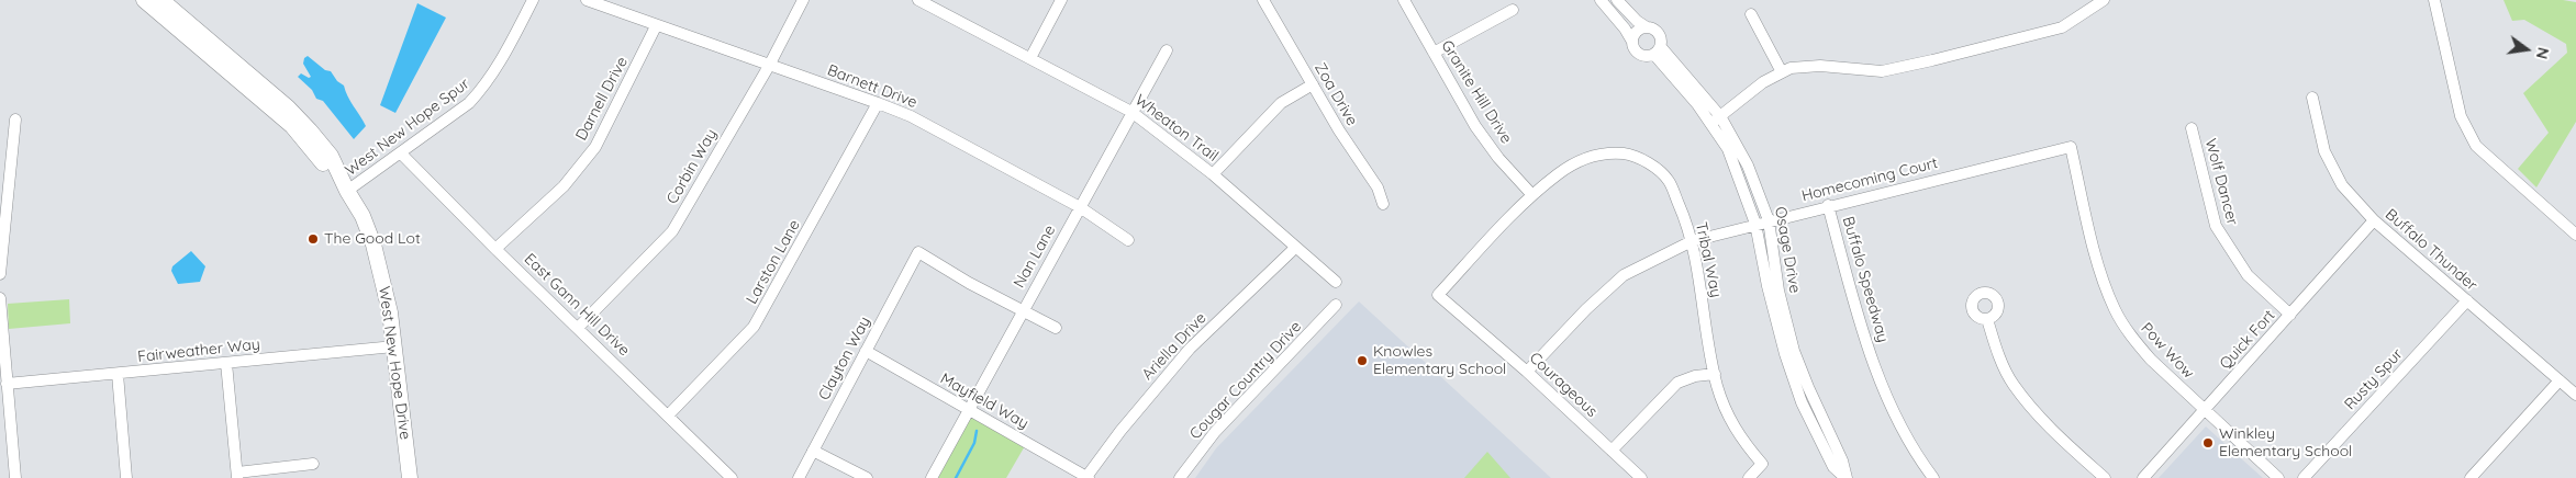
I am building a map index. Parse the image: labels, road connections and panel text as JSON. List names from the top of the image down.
{
  "streets": {
    "main road": ["West New Hope Drive"],
    "street": [
      "Barnett Drive",
      "Granite Hill Drive",
      "Zoa Drive",
      "Darnell Drive",
      "West New Hope Spur",
      "Wheaton Trail",
      "Corbin Way",
      "Homecoming Court",
      "Wolf Dancer",
      "Osage Drive",
      "Buffalo Thunder",
      "Nan Lane",
      "Tribal Way",
      "Larston Lane",
      "Buffalo Speedway",
      "East Gann Hill Drive",
      "Quick Fort",
      "Ariella Drive",
      "Fairweather Way",
      "Pow Wow",
      "Clayton Way",
      "Rusty Spur",
      "Cougar Country Drive",
      "Courageous",
      "Mayfield Way"
    ]
  },
  "crossings": [
    ["Barnett Drive", "Darnell Drive"],
    ["Barnett Drive", "Corbin Way"],
    ["Barnett Drive", "Nan Lane"],
    ["Barnett Drive", "Larston Lane"],
    ["Granite Hill Drive", "Tribal Way"],
    ["Darnell Drive", "East Gann Hill Drive"],
    ["West New Hope Spur", "East Gann Hill Drive"],
    ["West New Hope Spur", "West New Hope Drive"],
    ["Wheaton Trail", "Nan Lane"],
    ["Wheaton Trail", "Ariella Drive"],
    ["Corbin Way", "East Gann Hill Drive"],
    ["Homecoming Court", "Osage Drive"],
    ["Homecoming Court", "Tribal Way"],
    ["Homecoming Court", "Buffalo Speedway"],
    ["Homecoming Court", "Pow Wow"],
    ["Homecoming Court", "Courageous"],
    ["Wolf Dancer", "Quick Fort"],
    ["Buffalo Thunder", "Quick Fort"],
    ["Buffalo Thunder", "Rusty Spur"],
    ["Nan Lane", "Clayton Way"],
    ["Nan Lane", "Mayfield Way"],
    ["Tribal Way", "Courageous"],
    ["Larston Lane", "East Gann Hill Drive"],
    ["Quick Fort", "Pow Wow"],
    ["Ariella Drive", "Mayfield Way"],
    ["Fairweather Way", "West New Hope Drive"],
    ["Clayton Way", "Mayfield Way"]
  ],
  "places": ["The Good Lot", "Knowles Elementary School", "Winkley Elementary School"],
  "north": "right"
}
